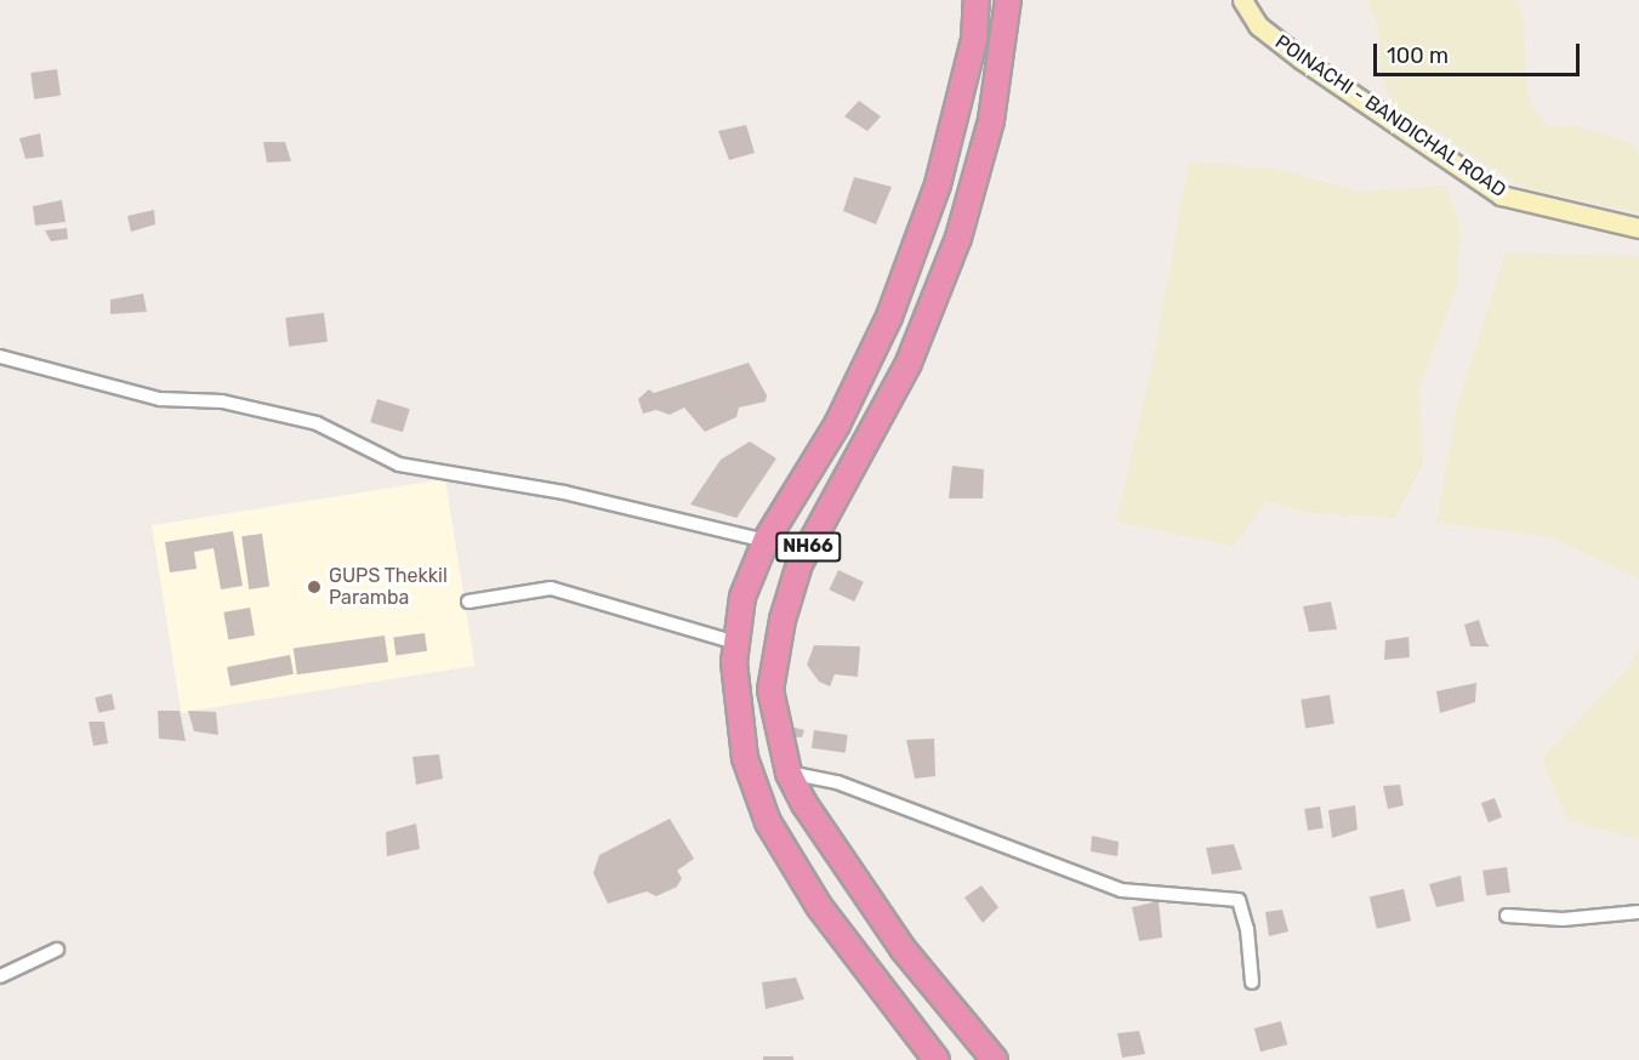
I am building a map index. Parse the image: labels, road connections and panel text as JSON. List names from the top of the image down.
{
  "streets": {
    "highway": ["NH66"],
    "main road": ["POINACHI - BANDICHAL ROAD"]
  },
  "places": ["GUPS Thekkil Paramba"],
  "scale_bar": "100 m"
}
